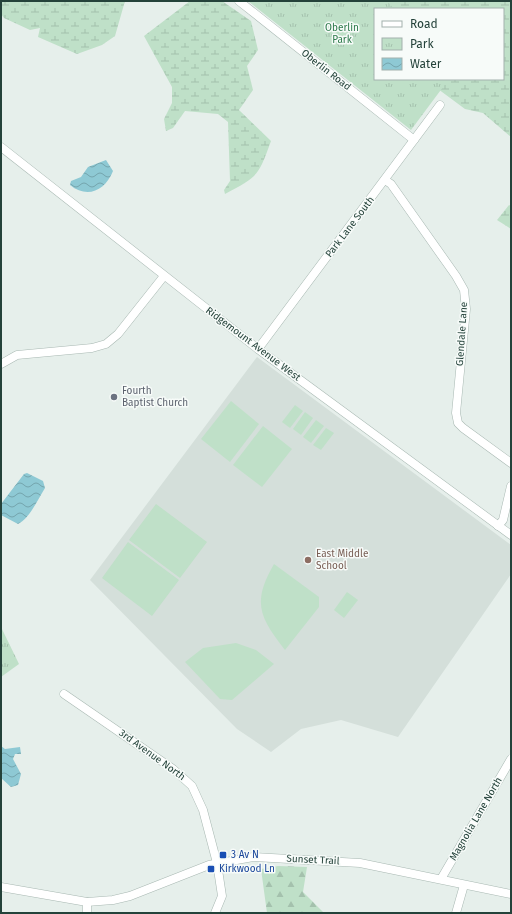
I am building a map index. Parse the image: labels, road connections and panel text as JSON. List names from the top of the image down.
{
  "streets": {
    "street": [
      "Oberlin Road",
      "Park Lane South",
      "Glendale Lane",
      "Ridgemount Avenue West",
      "3rd Avenue North",
      "Magnolia Lane North",
      "Sunset Trail"
    ]
  },
  "crossings": [
    ["Oberlin Road", "Park Lane South"],
    ["Park Lane South", "Glendale Lane"],
    ["Park Lane South", "Ridgemount Avenue West"],
    ["3rd Avenue North", "Sunset Trail"],
    ["Magnolia Lane North", "Sunset Trail"]
  ],
  "parks": ["Oberlin Park"],
  "places": {
    "other": ["Fourth Baptist Church", "East Middle School"],
    "transit": ["3 Av N", "Kirkwood Ln"]
  },
  "legend": ["Road", "Park", "Water"]
}
